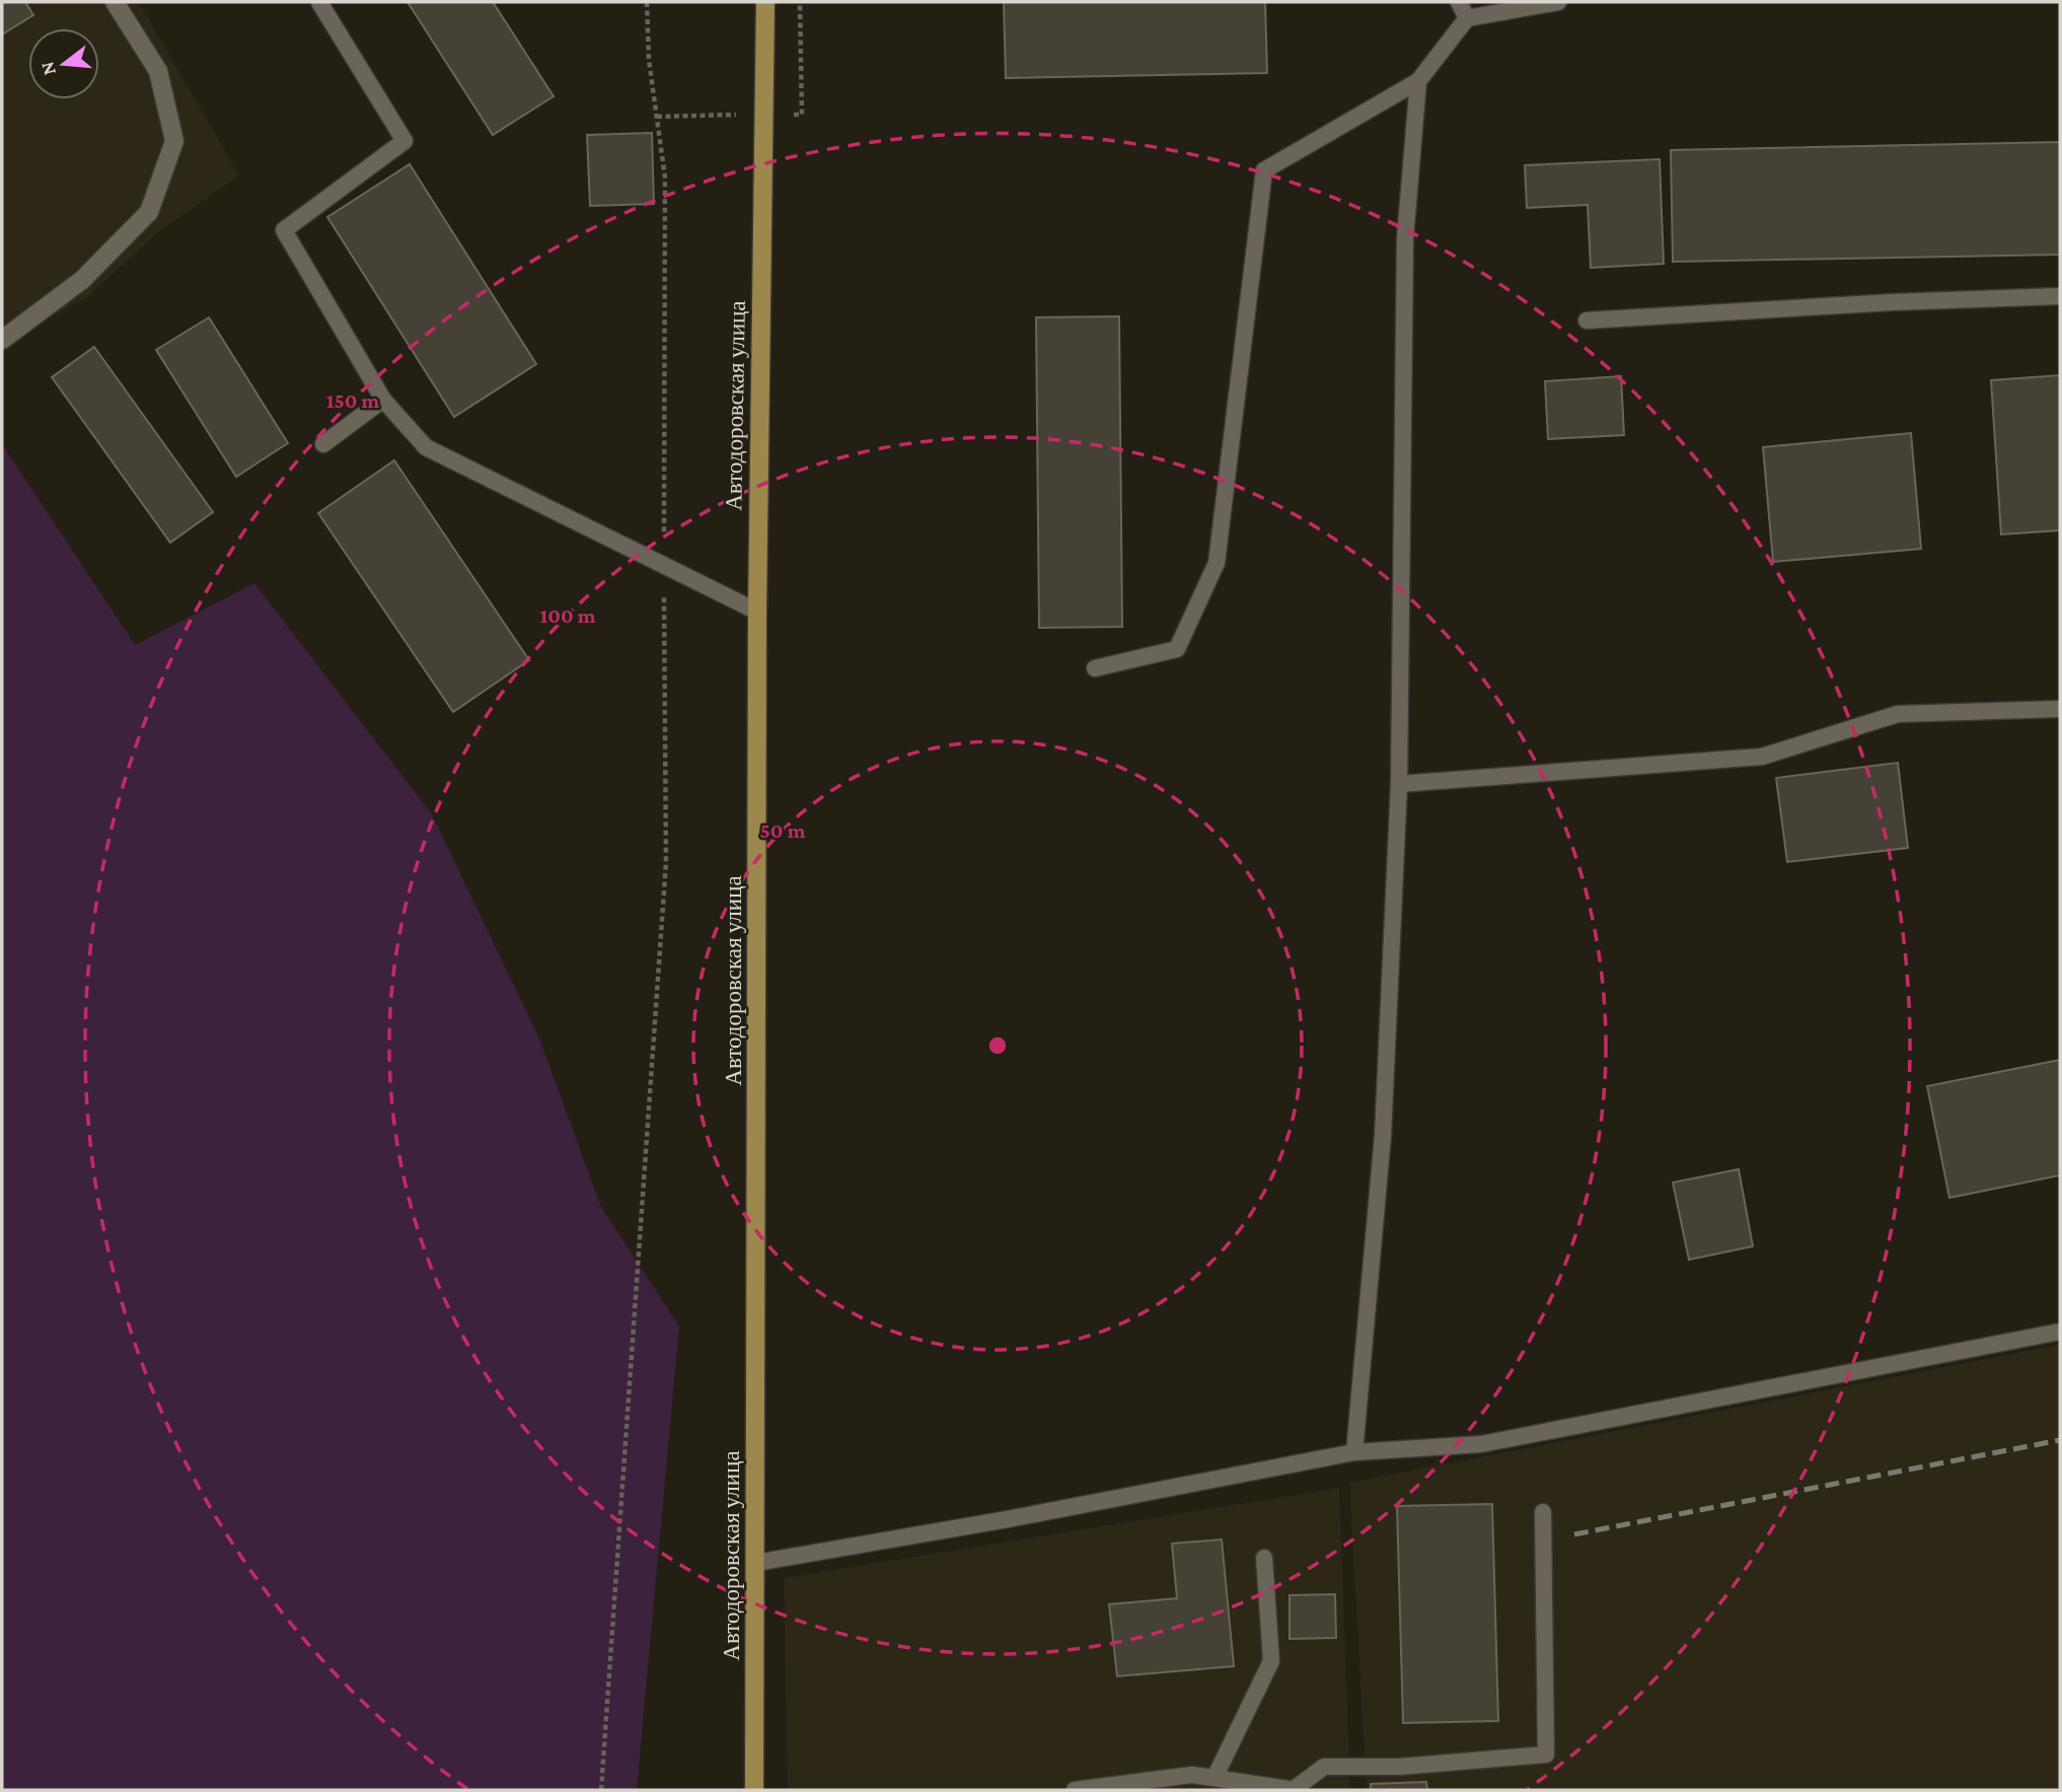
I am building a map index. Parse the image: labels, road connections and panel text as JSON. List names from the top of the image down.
{
  "streets": {
    "main road": ["Автодоровская улица"]
  },
  "north": "left",
  "rings": ["150 m", "100 m", "50 m"]
}
